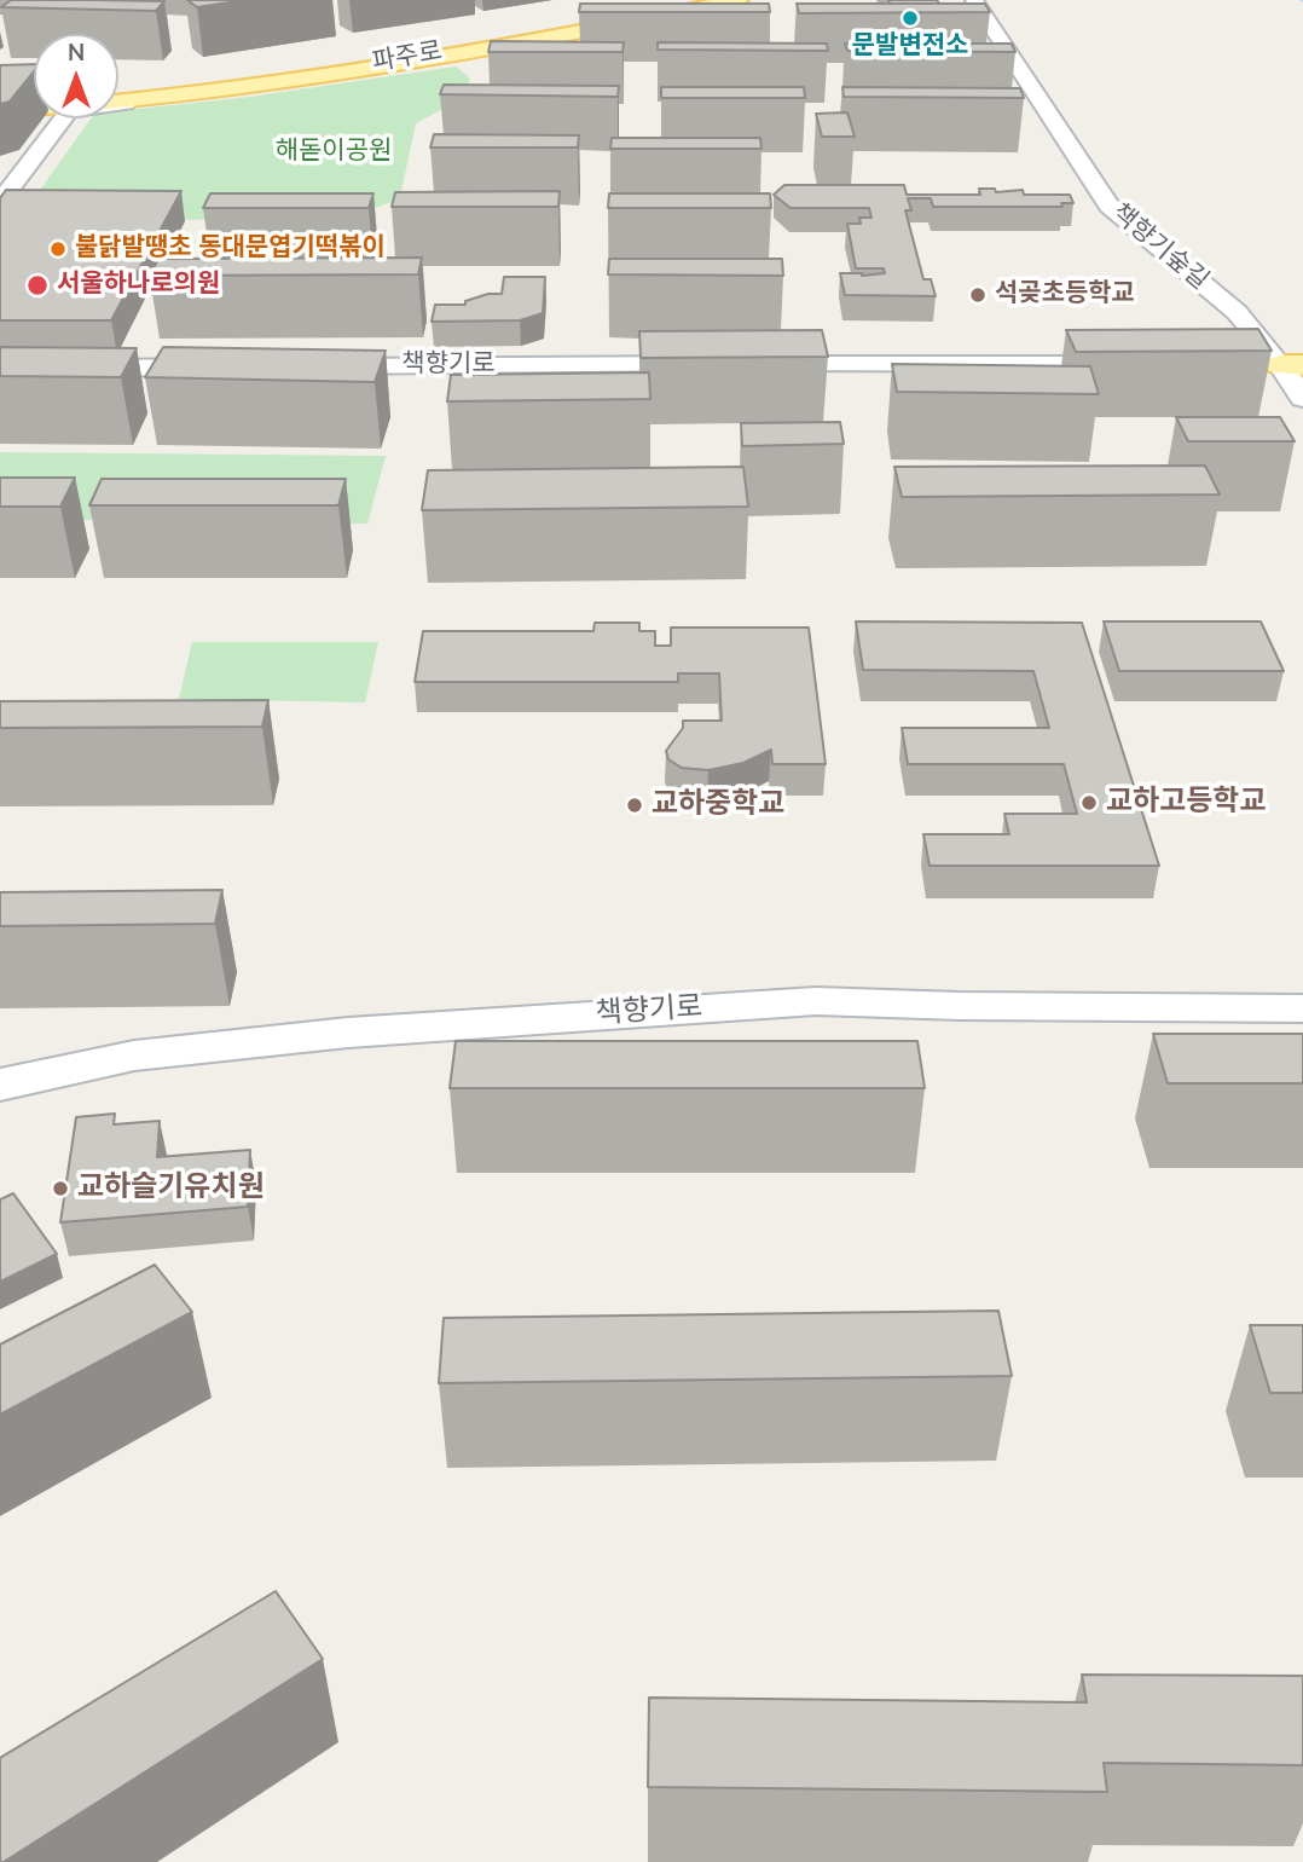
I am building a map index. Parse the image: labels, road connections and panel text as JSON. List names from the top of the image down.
{
  "streets": {
    "main road": ["파주로"],
    "street": ["책향기숲길", "책향기로"]
  },
  "parks": ["해돋이공원"],
  "places": [
    "문발변전소",
    "불닭발땡초 동대문엽기떡볶이",
    "서울하나로의원",
    "석곶초등학교",
    "교하고등학교",
    "교하중학교",
    "교하슬기유치원"
  ],
  "north": "top"
}
